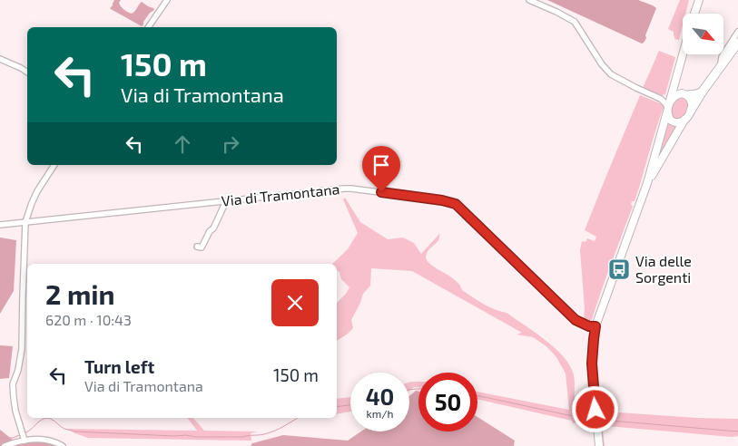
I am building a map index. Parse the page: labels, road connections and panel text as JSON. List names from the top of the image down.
{
  "streets": {
    "street": ["Via di Tramontana"]
  },
  "places": {
    "bus stop": ["Via delle Sorgenti"]
  },
  "north": "bottom right",
  "page": {
    "turn": ["150 m", "Via di Tramontana"],
    "heading": ["2 min", "620 m · 10:43"],
    "list": [
      {
        "name": "Turn left",
        "note": "Via di Tramontana",
        "value": "150 m"
      }
    ],
    "speed": "40 km/h",
    "limit": "50"
  }
}
